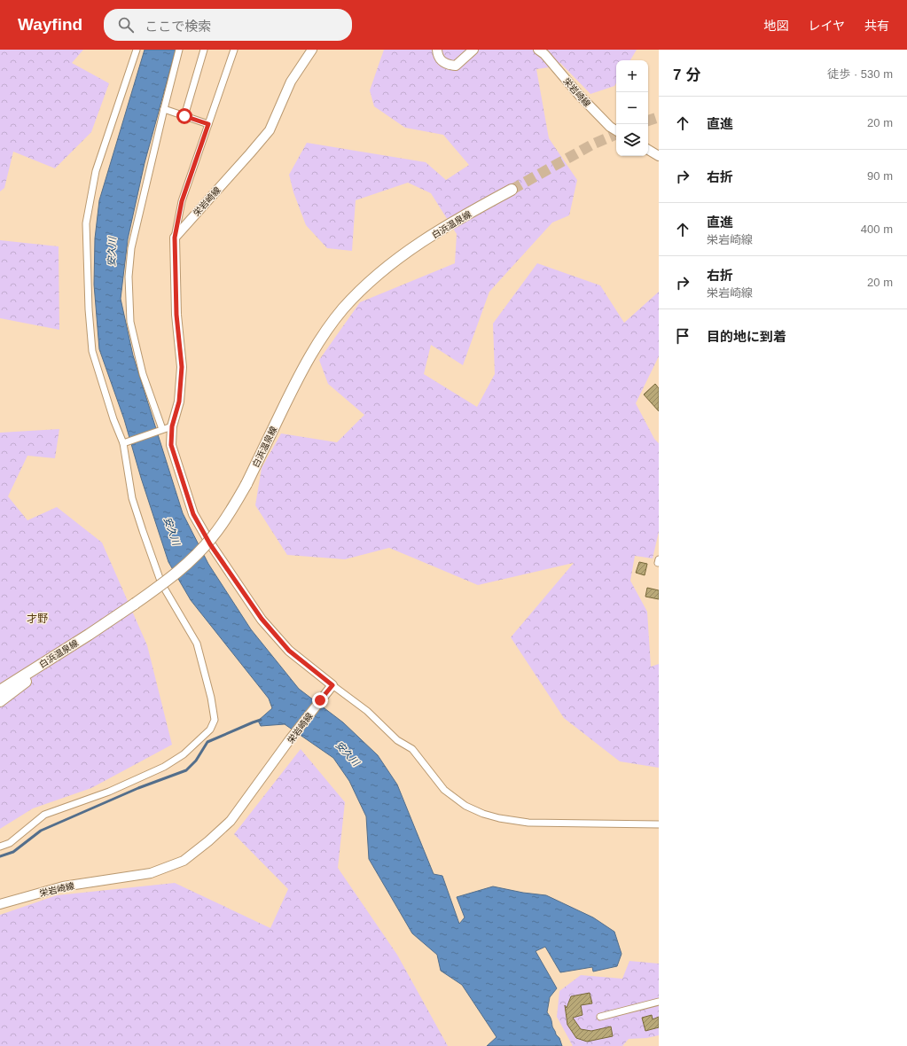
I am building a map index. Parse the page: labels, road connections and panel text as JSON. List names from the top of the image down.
{
  "streets": {
    "main road": ["栄岩崎線", "白浜温泉線"]
  },
  "districts": ["才野"],
  "water": ["安久川"],
  "page": {
    "header": "Wayfind",
    "search": "ここで検索",
    "nav": ["地図", "レイヤ", "共有"],
    "heading": ["7 分", "徒歩 · 530 m"],
    "map_buttons": ["+", "−"],
    "list": [
      ["直進", "20 m"],
      ["右折", "90 m"],
      ["直進", "栄岩崎線", "400 m"],
      ["右折", "栄岩崎線", "20 m"],
      "目的地に到着"
    ]
  }
}
